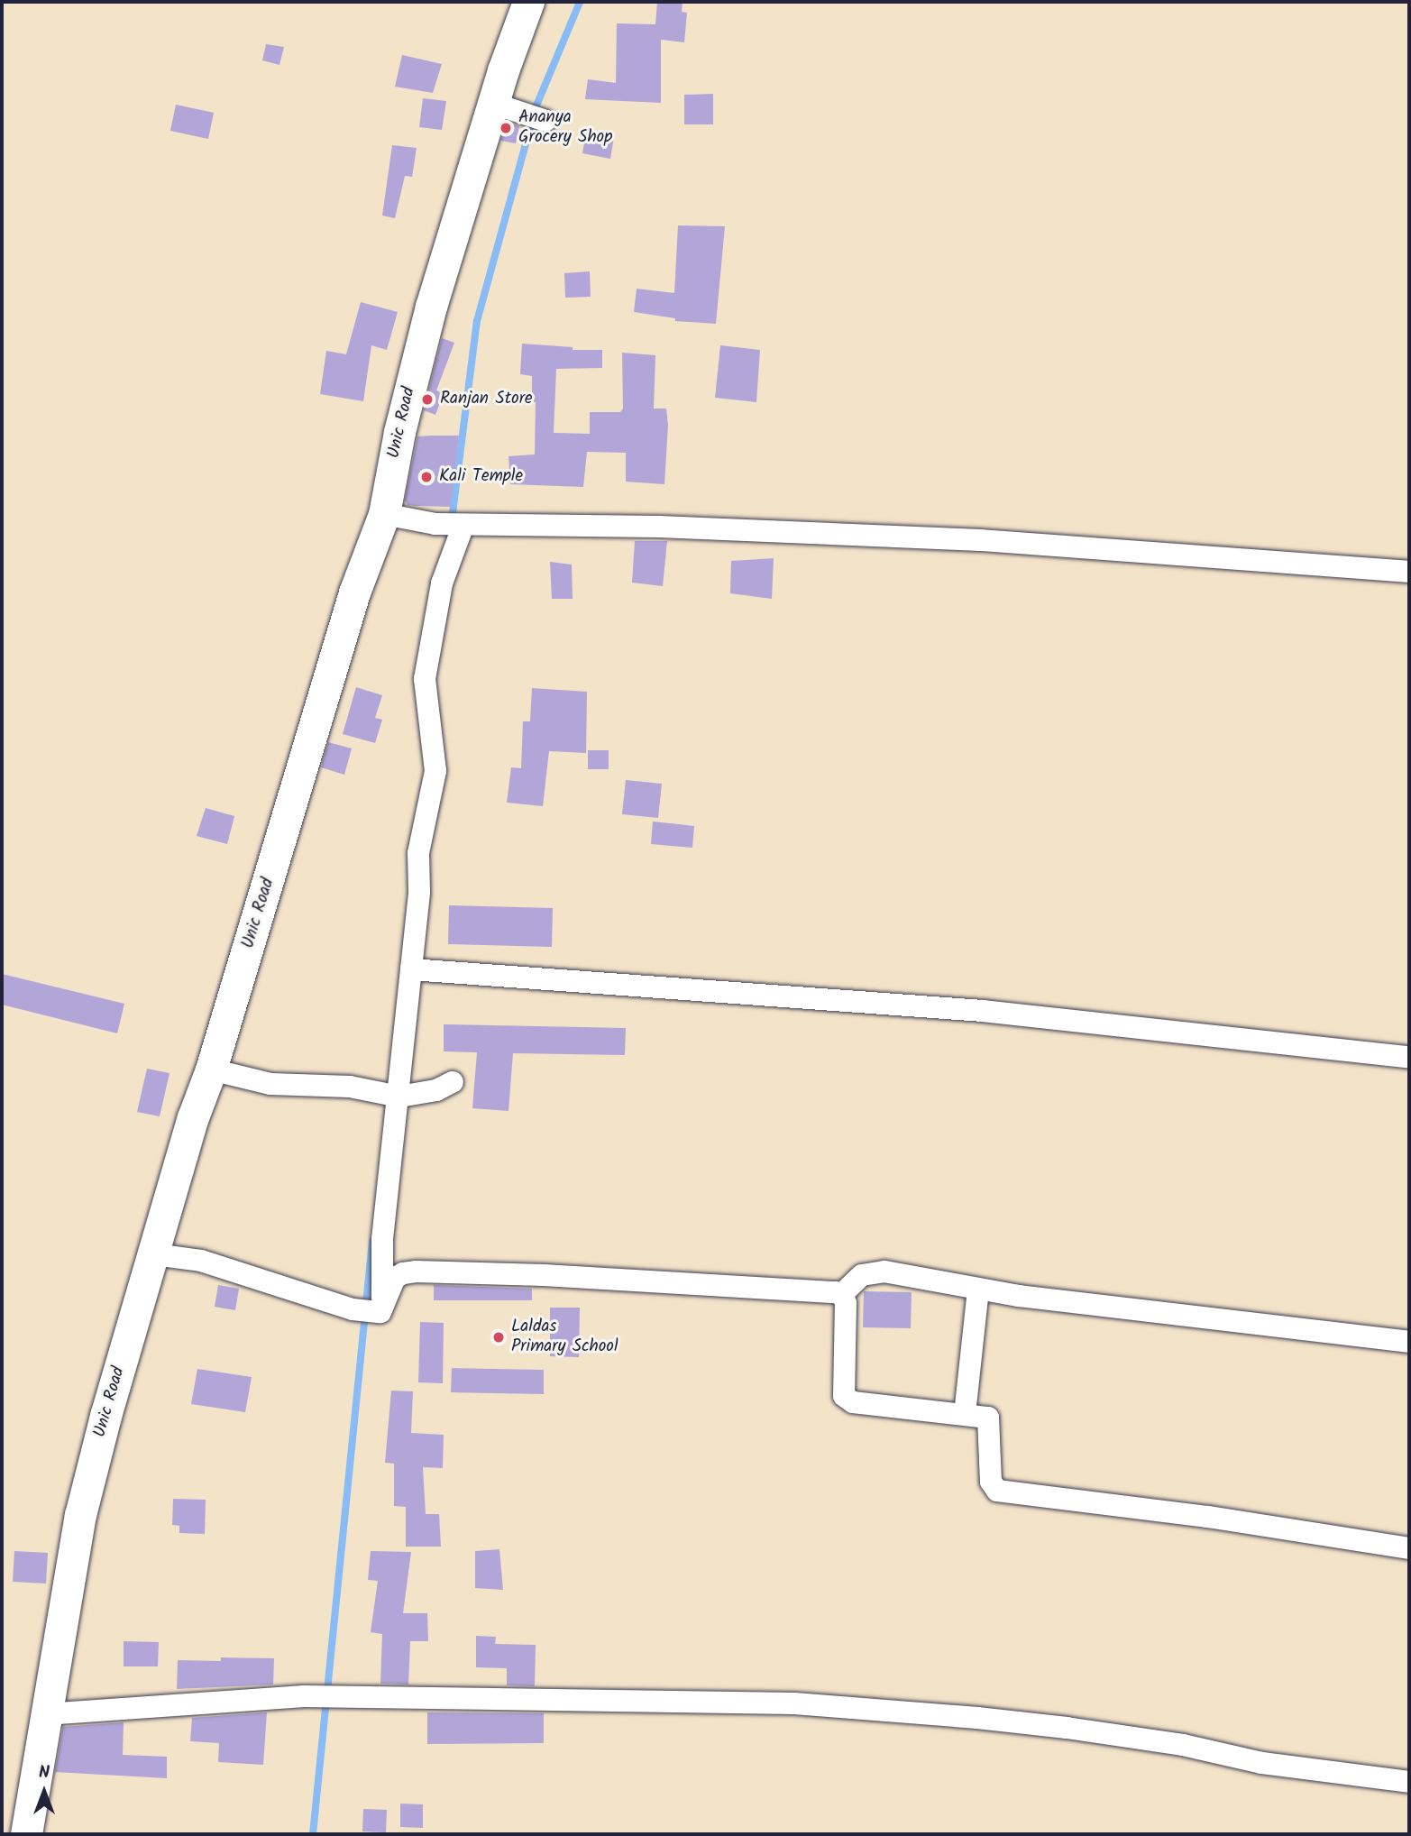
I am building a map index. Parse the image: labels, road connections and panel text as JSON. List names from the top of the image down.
{
  "streets": {
    "main road": ["Unic Road"]
  },
  "places": [
    "Ananya Grocery Shop",
    "Ranjan Store",
    "Kali Temple",
    "Laldas Primary School"
  ],
  "north": "top"
}
